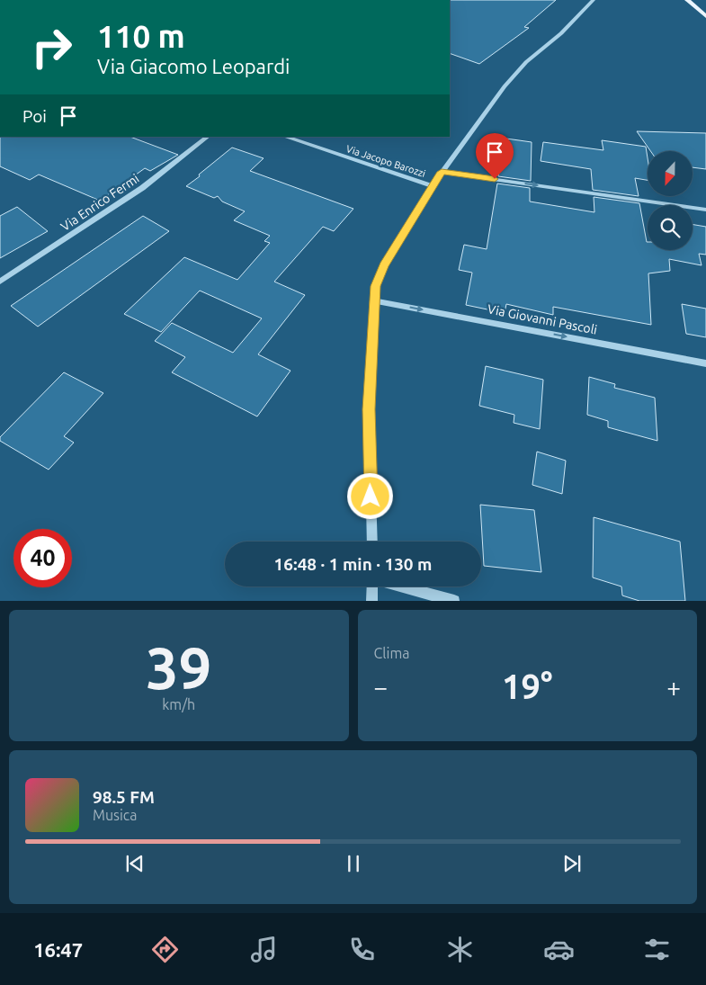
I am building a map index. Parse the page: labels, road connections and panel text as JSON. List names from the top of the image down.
{
  "streets": {
    "street": ["Via Jacopo Barozzi", "Via Enrico Fermi", "Via Giovanni Pascoli"]
  },
  "one_way": ["Via Giovanni Pascoli"],
  "north": "bottom",
  "page": {
    "turn": ["110 m", "Via Giacomo Leopardi"],
    "then": "Poi",
    "limit": "40",
    "trip": "16:48 · 1 min · 130 m",
    "tile": [
      ["39", "km/h"],
      "Clima"
    ],
    "heat": ["−", "19°", "+"],
    "song": ["98.5 FM", "Musica"],
    "tabs": "16:47"
  }
}
